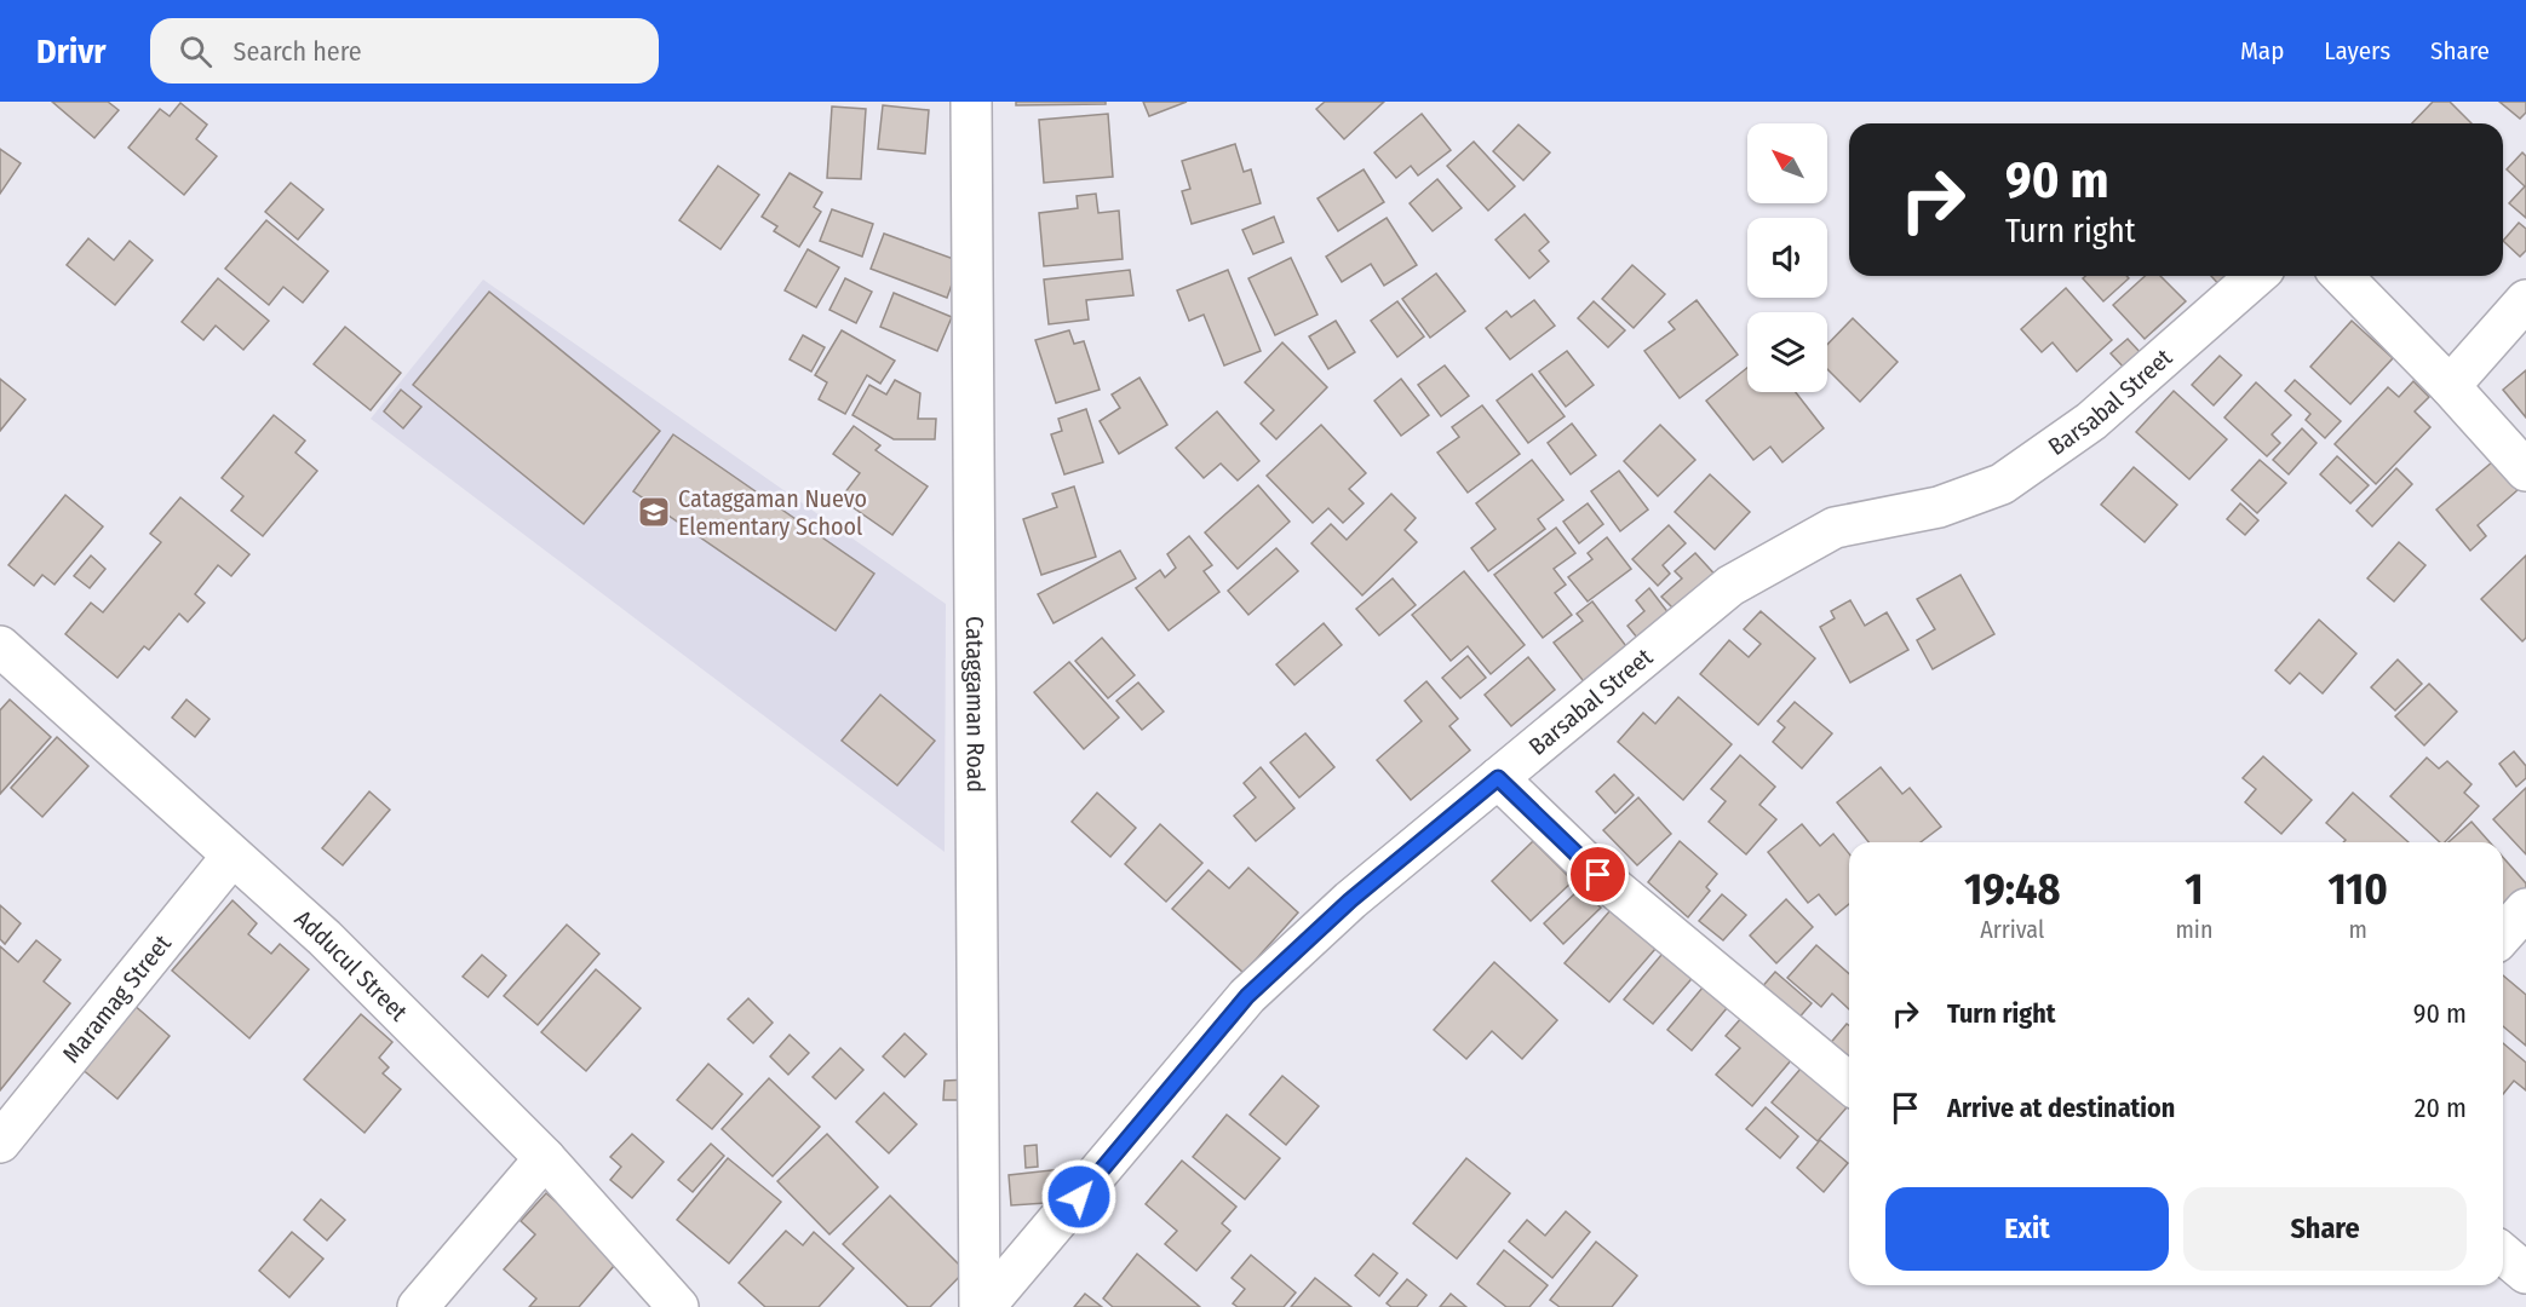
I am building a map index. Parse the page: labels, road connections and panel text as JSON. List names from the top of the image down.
{
  "streets": {
    "street": [
      "Barsabal Street",
      "Cataggaman Road",
      "Adducul Street",
      "Maramag Street"
    ]
  },
  "crossings": [
    ["Barsabal Street", "Cataggaman Road"],
    ["Adducul Street", "Maramag Street"]
  ],
  "places": {
    "school or university": ["Cataggaman Nuevo Elementary School"]
  },
  "north": "top left",
  "page": {
    "header": "Drivr",
    "search": "Search here",
    "nav": ["Map", "Layers", "Share"],
    "turn": ["90 m", "Turn right"],
    "eta": [
      "19:48",
      "Arrival",
      "1",
      "min",
      "110",
      "m"
    ],
    "list": [
      {
        "name": "Turn right",
        "value": "90 m"
      },
      {
        "name": "Arrive at destination",
        "value": "20 m"
      }
    ],
    "buttons": ["Exit", "Share"]
  }
}
